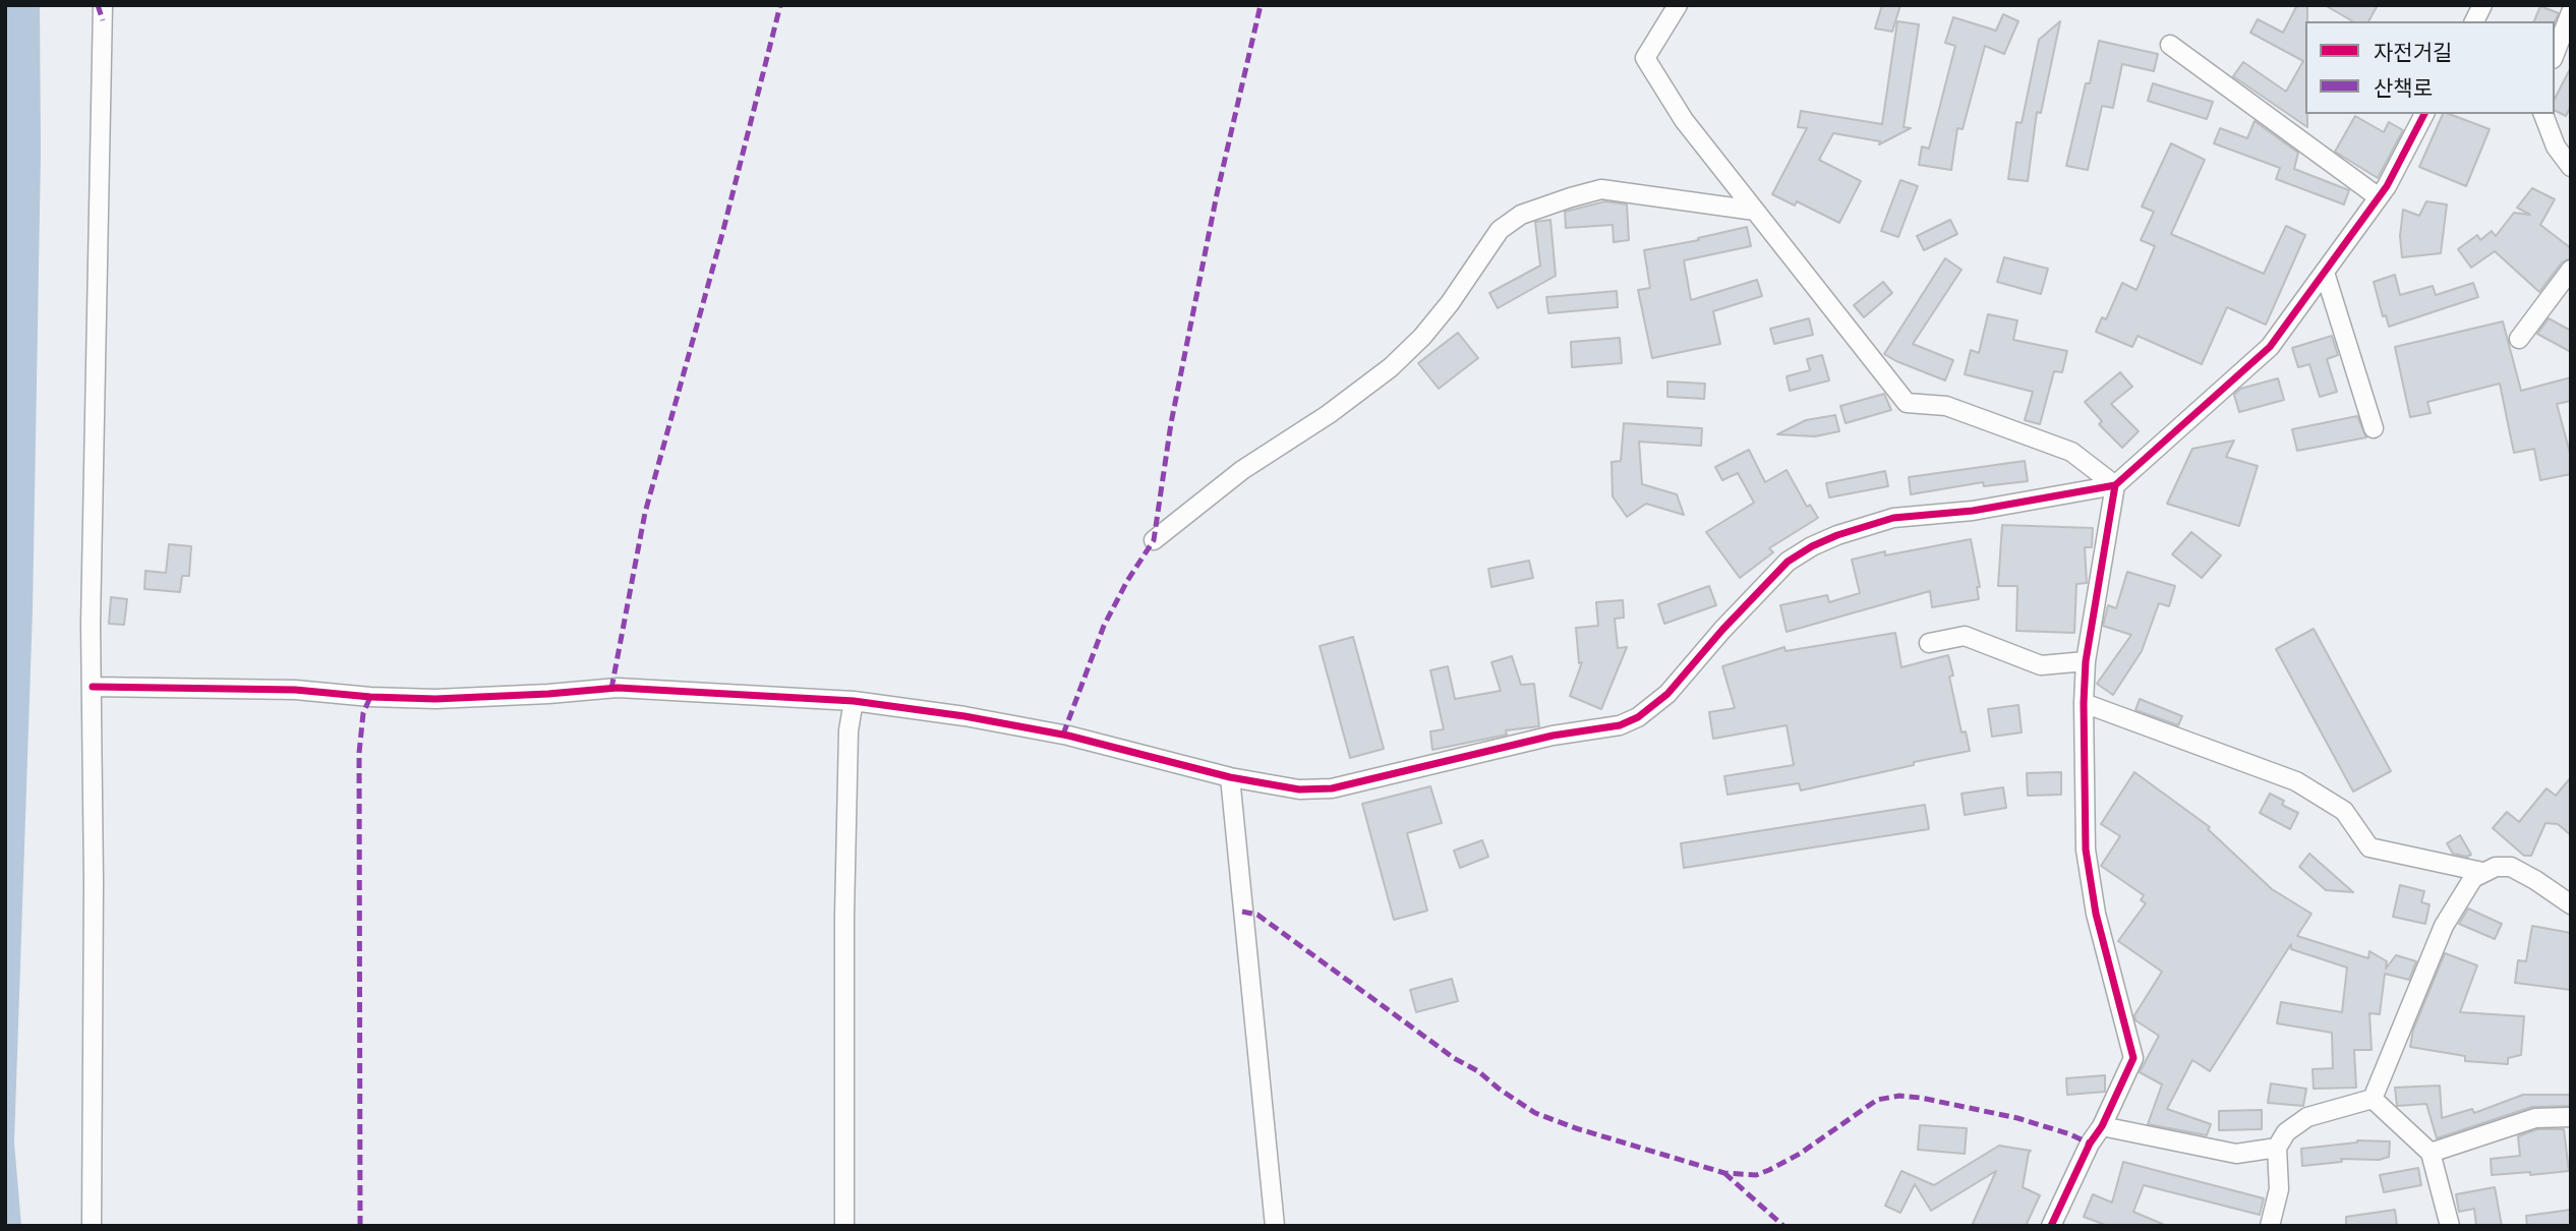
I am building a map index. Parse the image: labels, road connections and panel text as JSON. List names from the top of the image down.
{
  "legend": ["자전거길", "산책로"]
}
